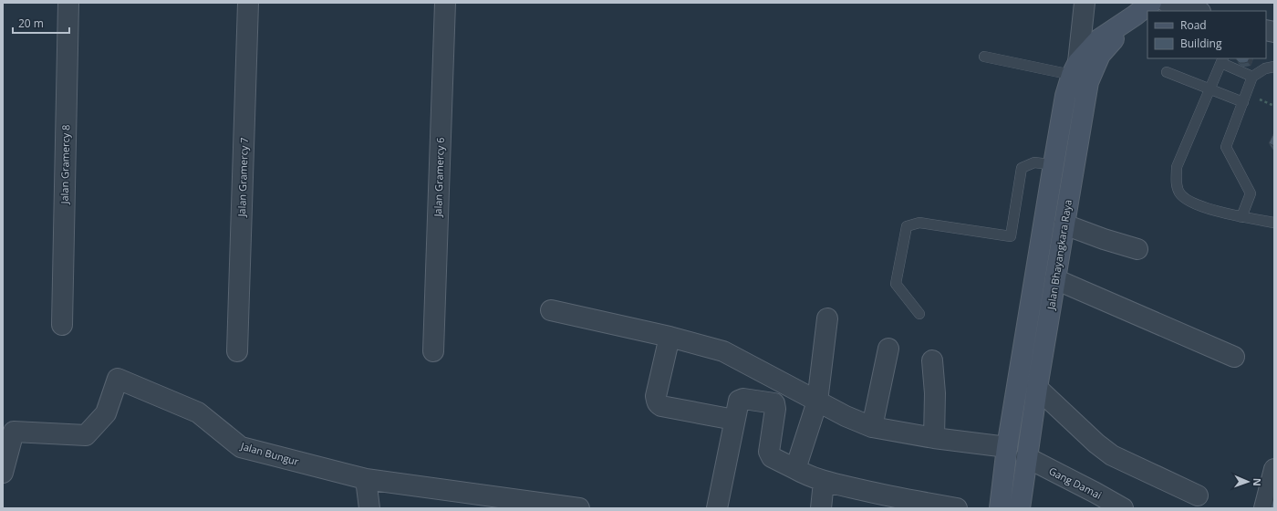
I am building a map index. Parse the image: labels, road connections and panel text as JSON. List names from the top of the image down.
{
  "streets": {
    "main road": ["Jalan Bhayangkara Raya"],
    "street": [
      "Jalan Gramercy 8",
      "Jalan Gramercy 7",
      "Jalan Gramercy 6",
      "Jalan Bungur",
      "Gang Damai"
    ]
  },
  "crossings": [
    ["Jalan Bhayangkara Raya", "Gang Damai"]
  ],
  "legend": ["Road", "Building"],
  "scale_bar": "20 m",
  "north": "right"
}
